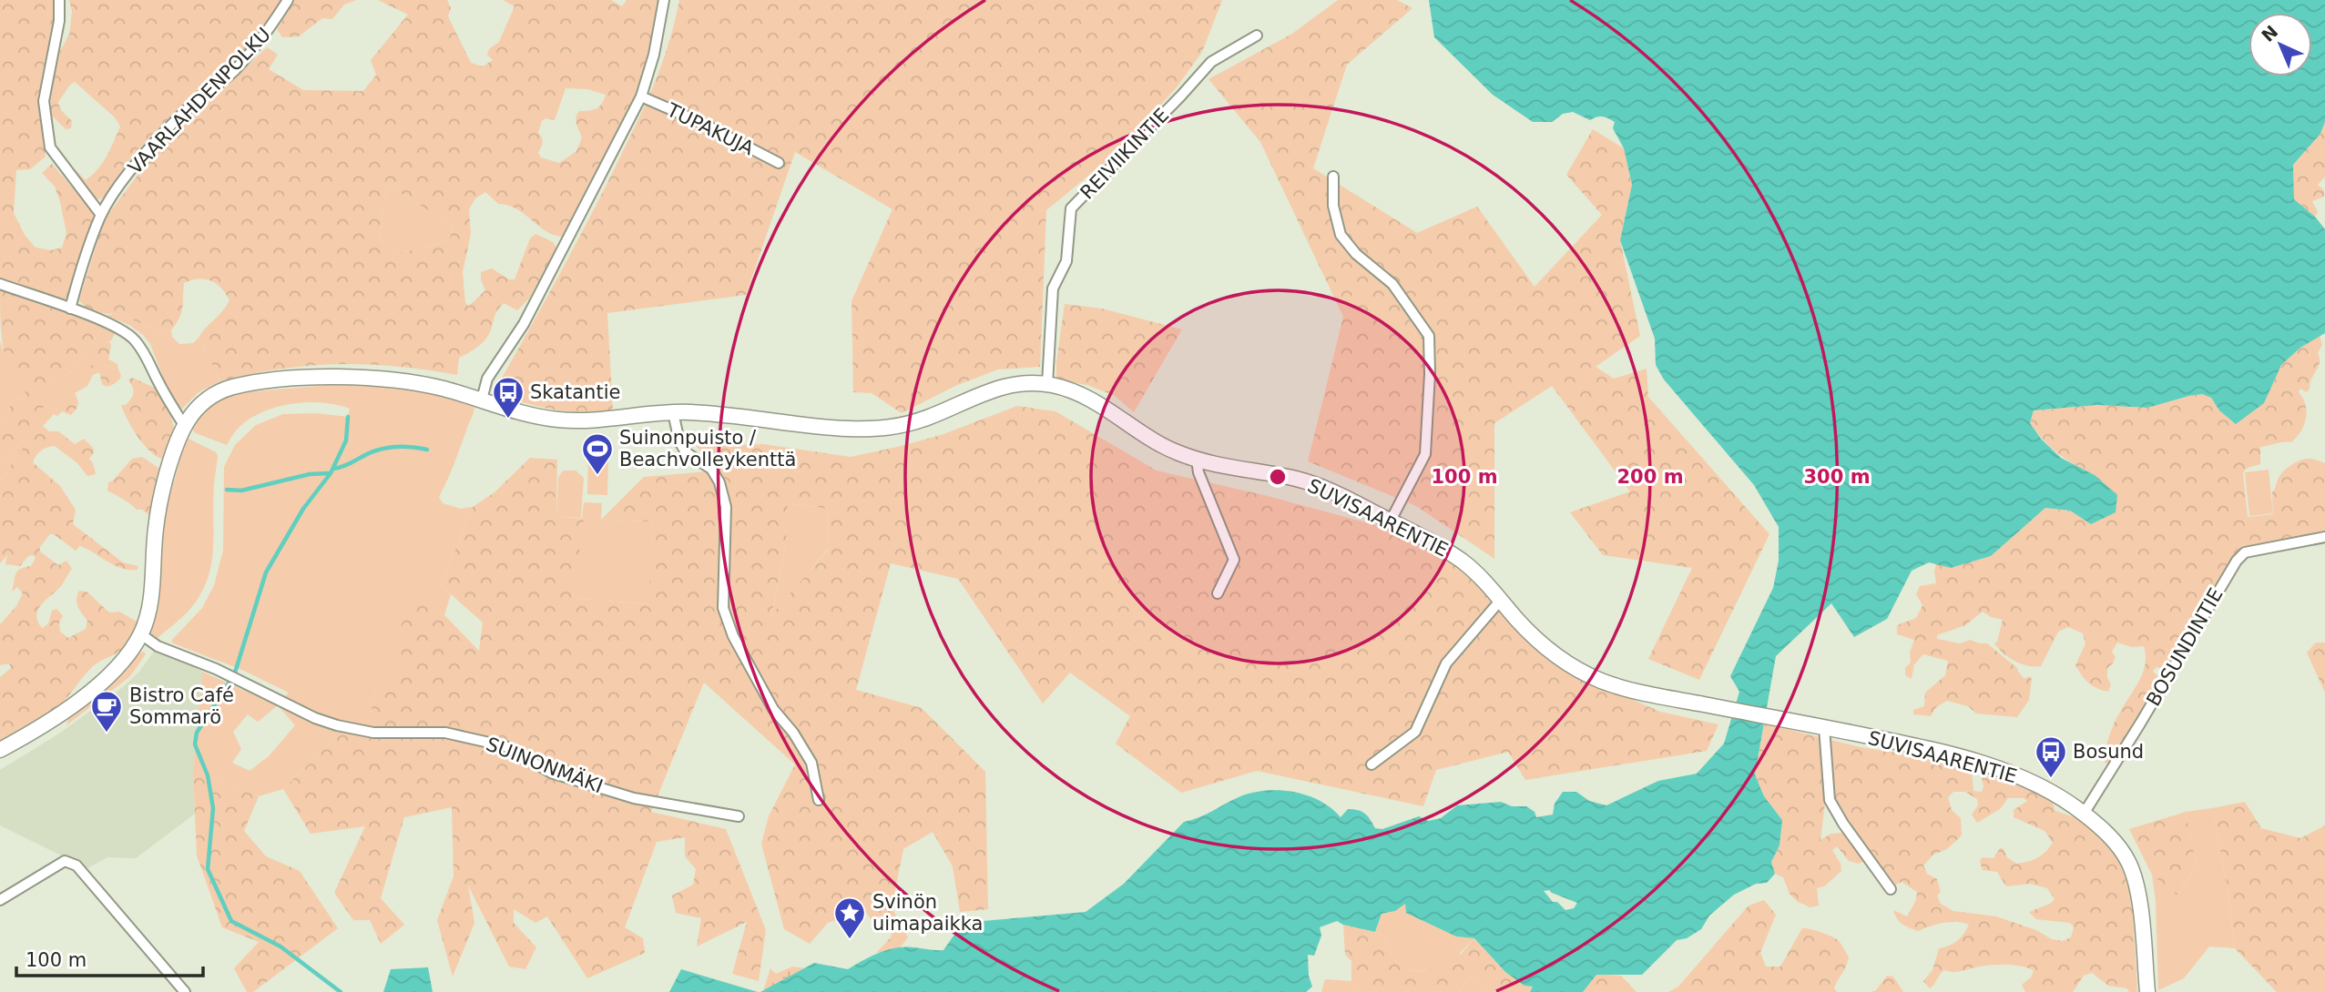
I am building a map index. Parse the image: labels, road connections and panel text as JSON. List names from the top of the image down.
{
  "streets": {
    "street": [
      "VAARLAHDENPOLKU",
      "TUPAKUJA",
      "REIVIIKINTIE",
      "SUVISAARENTIE",
      "BOSUNDINTIE",
      "SUINONMÄKI"
    ]
  },
  "crossings": [
    ["REIVIIKINTIE", "SUVISAARENTIE"],
    ["SUVISAARENTIE", "BOSUNDINTIE"],
    ["SUVISAARENTIE", "SUINONMÄKI"]
  ],
  "places": {
    "bus stop": ["Skatantie", "Bosund"],
    "sports": ["Suinonpuisto / Beachvolleykenttä"],
    "cafe": ["Bistro Café Sommarö"],
    "place": ["Svinön uimapaikka"]
  },
  "scale_bar": "100 m",
  "north": "top left",
  "rings": ["100 m", "200 m", "300 m"]
}
